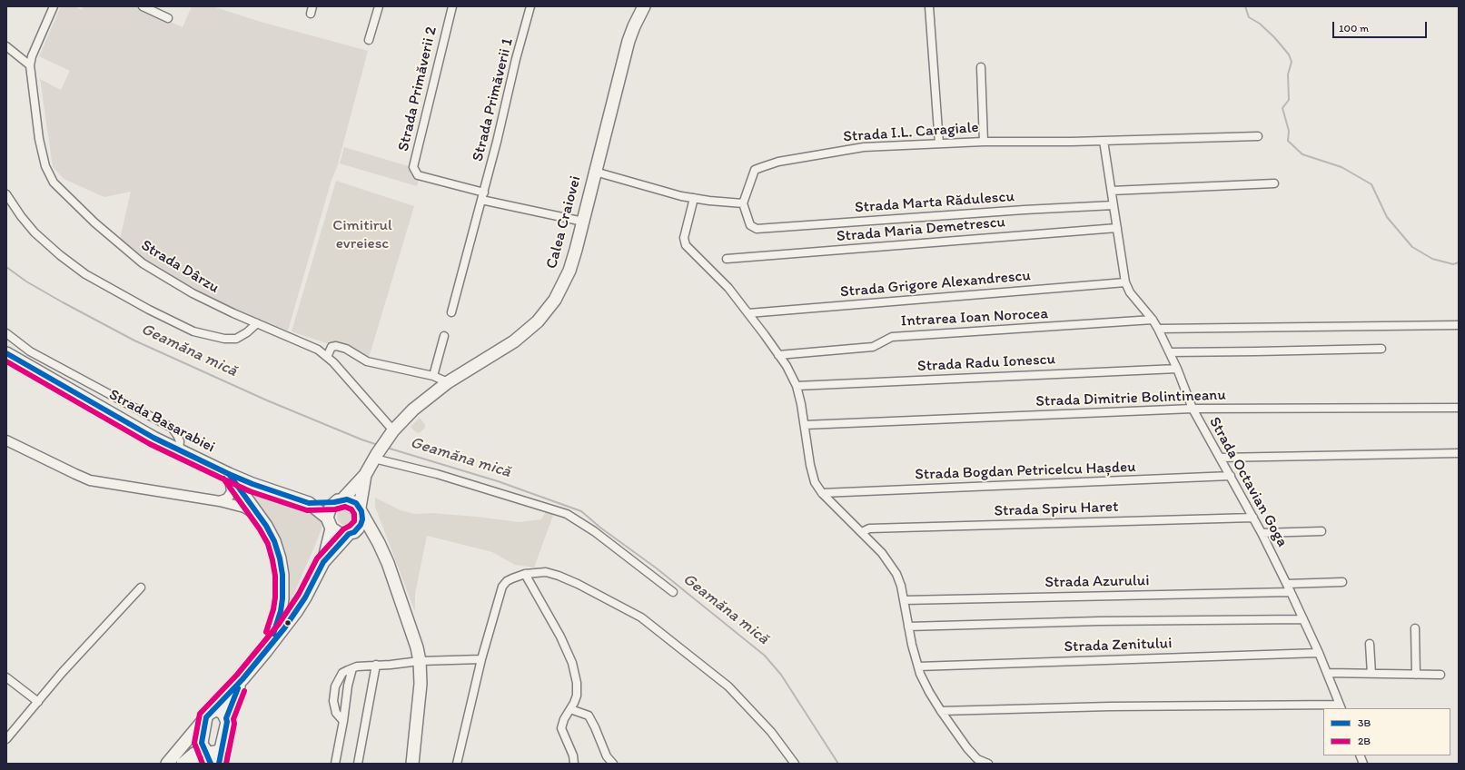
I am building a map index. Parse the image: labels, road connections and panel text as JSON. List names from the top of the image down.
{
  "streets": {
    "main road": ["Calea Craiovei", "Strada Basarabiei"],
    "street": [
      "Strada Primăverii 2",
      "Strada Primăverii 1",
      "Strada I.L. Caragiale",
      "Strada Marta Rădulescu",
      "Strada Maria Demetrescu",
      "Strada Dârzu",
      "Strada Grigore Alexandrescu",
      "Intrarea Ioan Norocea",
      "Strada Radu Ionescu",
      "Strada Dimitrie Bolintineanu",
      "Strada Bogdan Petricelcu Hașdeu",
      "Strada Octavian Goga",
      "Strada Spiru Haret",
      "Strada Azurului",
      "Strada Zenitului"
    ]
  },
  "crossings": [
    ["Strada Primăverii 2", "Strada Primăverii 1"],
    ["Strada I.L. Caragiale", "Strada Marta Rădulescu"],
    ["Strada I.L. Caragiale", "Strada Octavian Goga"],
    ["Strada Marta Rădulescu", "Strada Octavian Goga"],
    ["Calea Craiovei", "Strada Dârzu"],
    ["Strada Maria Demetrescu", "Strada Octavian Goga"],
    ["Strada Grigore Alexandrescu", "Strada Octavian Goga"],
    ["Intrarea Ioan Norocea", "Strada Octavian Goga"],
    ["Strada Radu Ionescu", "Strada Octavian Goga"],
    ["Strada Dimitrie Bolintineanu", "Strada Octavian Goga"],
    ["Strada Bogdan Petricelcu Hașdeu", "Strada Octavian Goga"],
    ["Strada Octavian Goga", "Strada Spiru Haret"],
    ["Strada Octavian Goga", "Strada Azurului"],
    ["Strada Octavian Goga", "Strada Zenitului"]
  ],
  "water": ["Geamăna mică"],
  "parks": ["Cimitirul evreiesc"],
  "lines": ["transit line 3B", "transit line 2B"],
  "legend": ["3B", "2B"],
  "scale_bar": "100 m"
}
